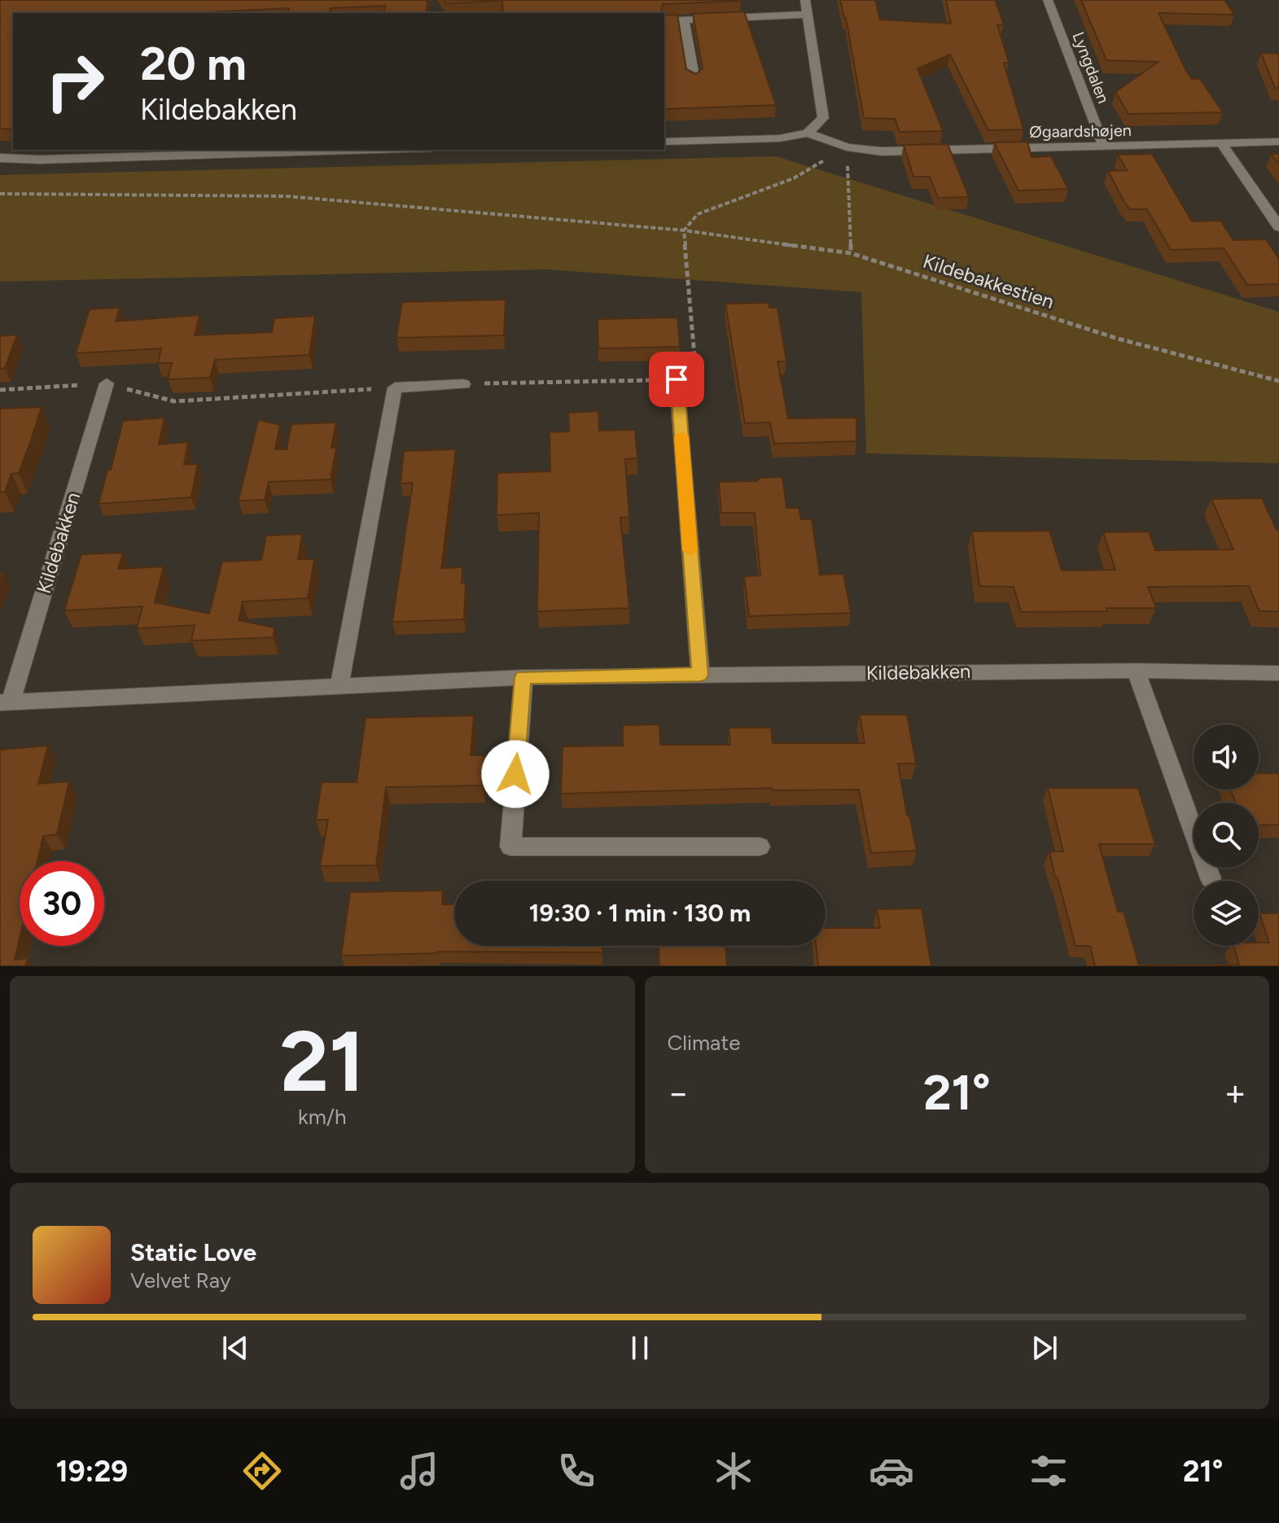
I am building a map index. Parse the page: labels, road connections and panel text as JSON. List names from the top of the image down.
{
  "streets": {
    "street": ["Lyngdalen", "Øgaardshøjen", "Kildebakken"],
    "path": ["Kildebakkestien"]
  },
  "crossings": [
    ["Lyngdalen", "Øgaardshøjen"]
  ],
  "page": {
    "turn": ["20 m", "Kildebakken"],
    "limit": "30",
    "trip": "19:30 · 1 min · 130 m",
    "tile": [
      ["21", "km/h"],
      "Climate"
    ],
    "heat": ["−", "21°", "+"],
    "song": ["Static Love", "Velvet Ray"],
    "tabs": ["19:29", "21°"]
  }
}
